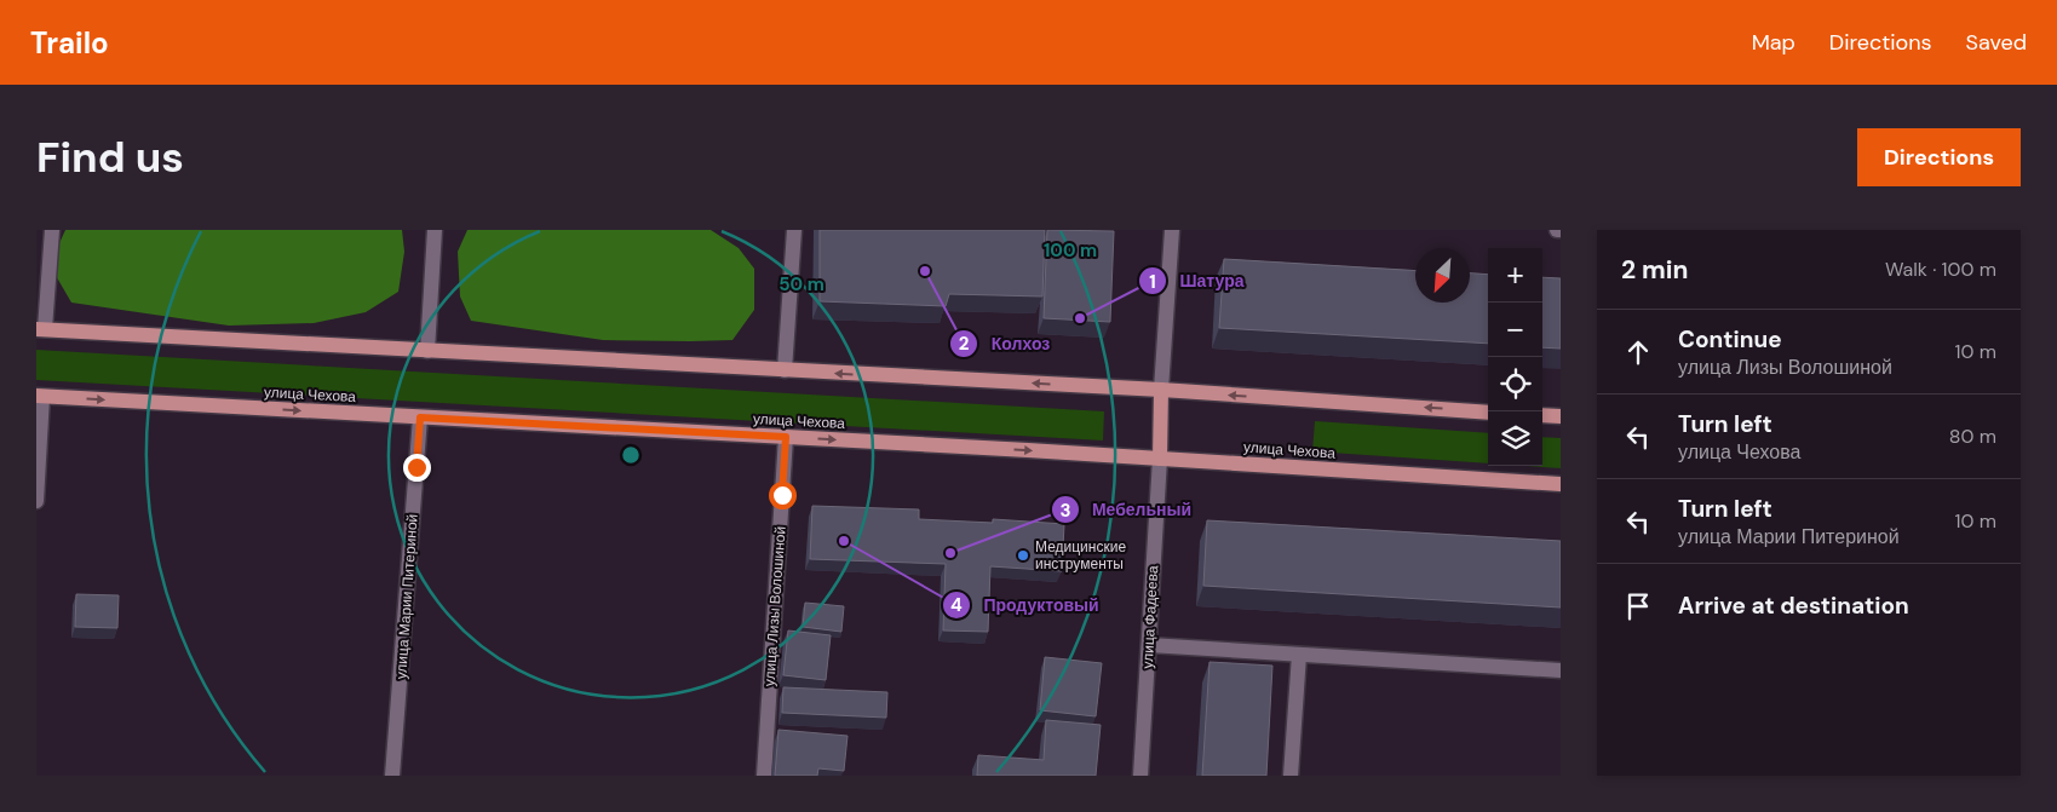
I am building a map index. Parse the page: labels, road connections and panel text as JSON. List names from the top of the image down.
{
  "streets": {
    "main road": ["улица Чехова"],
    "street": ["улица Марии Питериной", "улица Лизы Волошиной", "улица Фадеева"]
  },
  "crossings": [
    ["улица Чехова", "улица Марии Питериной"],
    ["улица Чехова", "улица Лизы Волошиной"],
    ["улица Чехова", "улица Фадеева"]
  ],
  "places": [
    "Колхоз",
    "Шатура",
    "Продуктовый",
    "Мебельный",
    "Медицинские инструменты"
  ],
  "north": "bottom left",
  "page": {
    "header": "Trailo",
    "nav": ["Map", "Directions", "Saved"],
    "buttons": "Directions",
    "title": "Find us",
    "heading": ["2 min", "Walk · 100 m"],
    "map_buttons": ["+", "−"],
    "list": [
      ["Continue", "улица Лизы Волошиной", "10 m"],
      ["Turn left", "улица Чехова", "80 m"],
      ["Turn left", "улица Марии Питериной", "10 m"],
      "Arrive at destination"
    ]
  },
  "rings": ["100 m", "50 m"]
}
